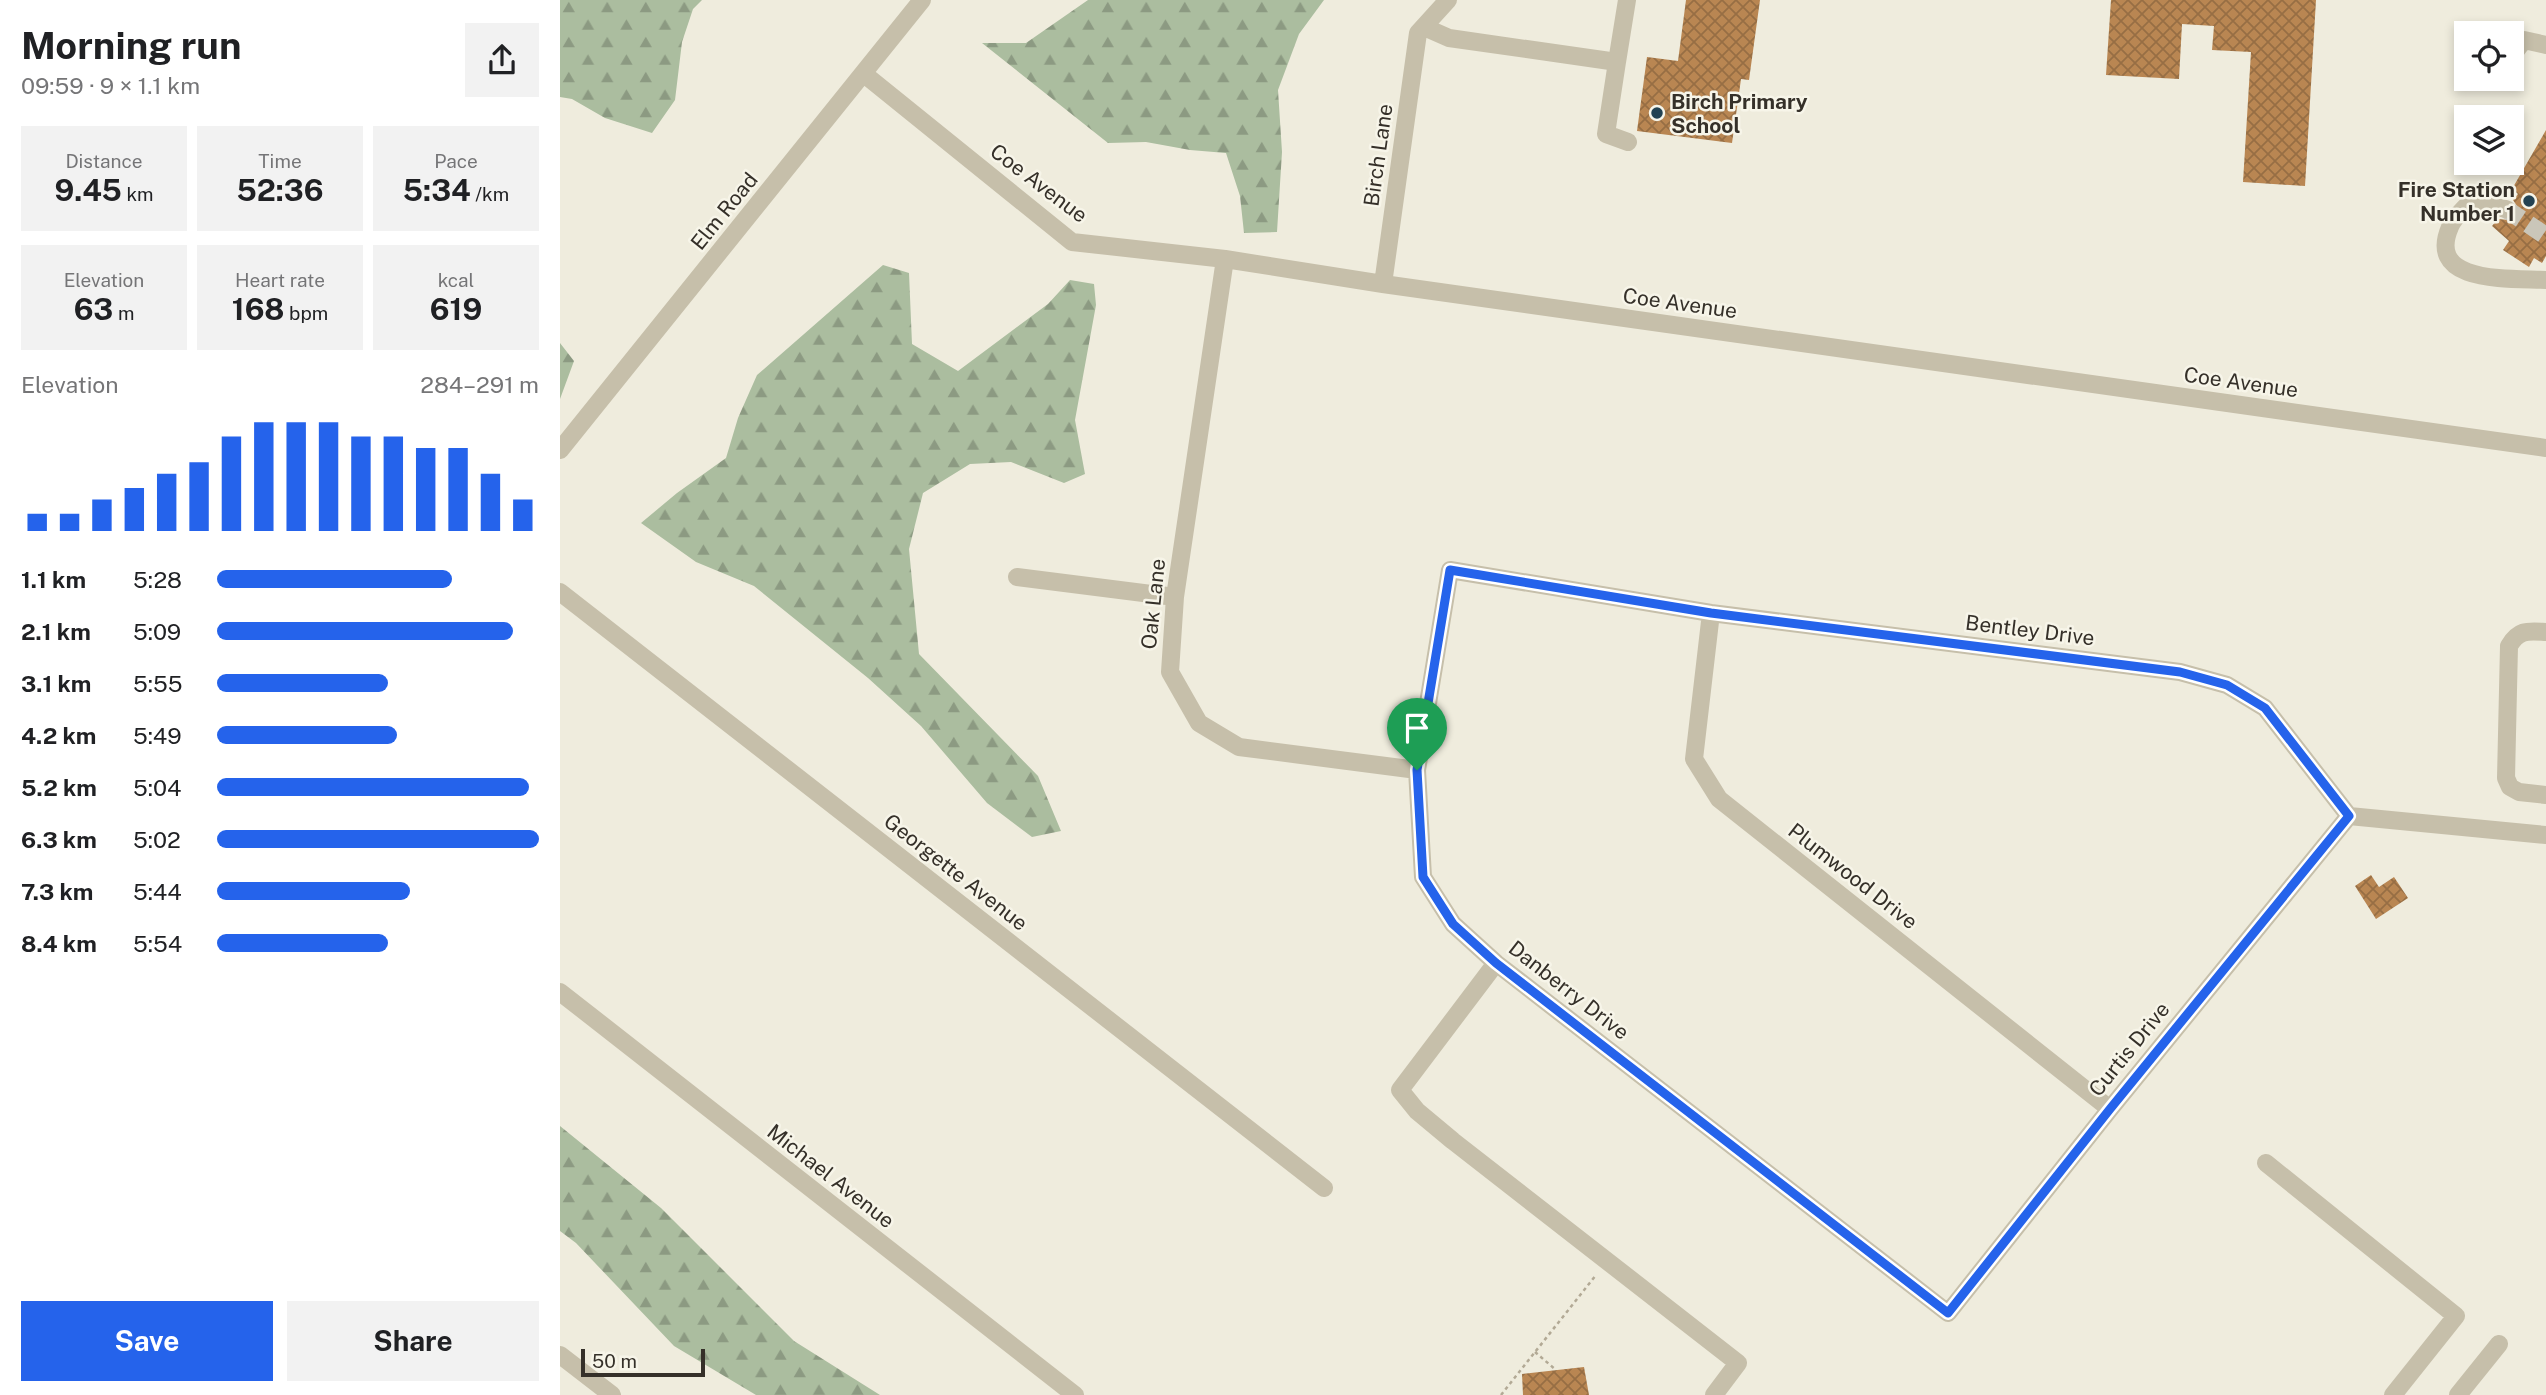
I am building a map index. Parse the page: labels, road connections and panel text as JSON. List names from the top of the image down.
{
  "streets": {
    "street": [
      "Birch Lane",
      "Coe Avenue",
      "Elm Road",
      "Oak Lane",
      "Bentley Drive",
      "Georgette Avenue",
      "Plumwood Drive",
      "Danberry Drive",
      "Curtis Drive",
      "Michael Avenue"
    ]
  },
  "crossings": [
    ["Birch Lane", "Coe Avenue"],
    ["Coe Avenue", "Elm Road"],
    ["Coe Avenue", "Oak Lane"],
    ["Oak Lane", "Danberry Drive"],
    ["Bentley Drive", "Plumwood Drive"],
    ["Bentley Drive", "Danberry Drive"],
    ["Bentley Drive", "Curtis Drive"],
    ["Plumwood Drive", "Curtis Drive"],
    ["Danberry Drive", "Curtis Drive"]
  ],
  "places": ["Birch Primary School", "Fire Station Number 1"],
  "scale_bar": "50 m",
  "page": {
    "heading": ["Morning run", "09:59 · 9 × 1.1 km"],
    "stats": [
      ["Distance", "9.45 km"],
      ["Time", "52:36"],
      ["Pace", "5:34 /km"],
      ["Elevation", "63 m"],
      ["Heart rate", "168 bpm"],
      ["kcal", "619"]
    ],
    "chart": ["Elevation", "284–291 m"],
    "list": [
      {
        "name": "1.1 km",
        "note": "5:28"
      },
      {
        "name": "2.1 km",
        "note": "5:09"
      },
      {
        "name": "3.1 km",
        "note": "5:55"
      },
      {
        "name": "4.2 km",
        "note": "5:49"
      },
      {
        "name": "5.2 km",
        "note": "5:04"
      },
      {
        "name": "6.3 km",
        "note": "5:02"
      },
      {
        "name": "7.3 km",
        "note": "5:44"
      },
      {
        "name": "8.4 km",
        "note": "5:54"
      }
    ],
    "buttons": ["Save", "Share"],
    "scale": "50 m"
  }
}
